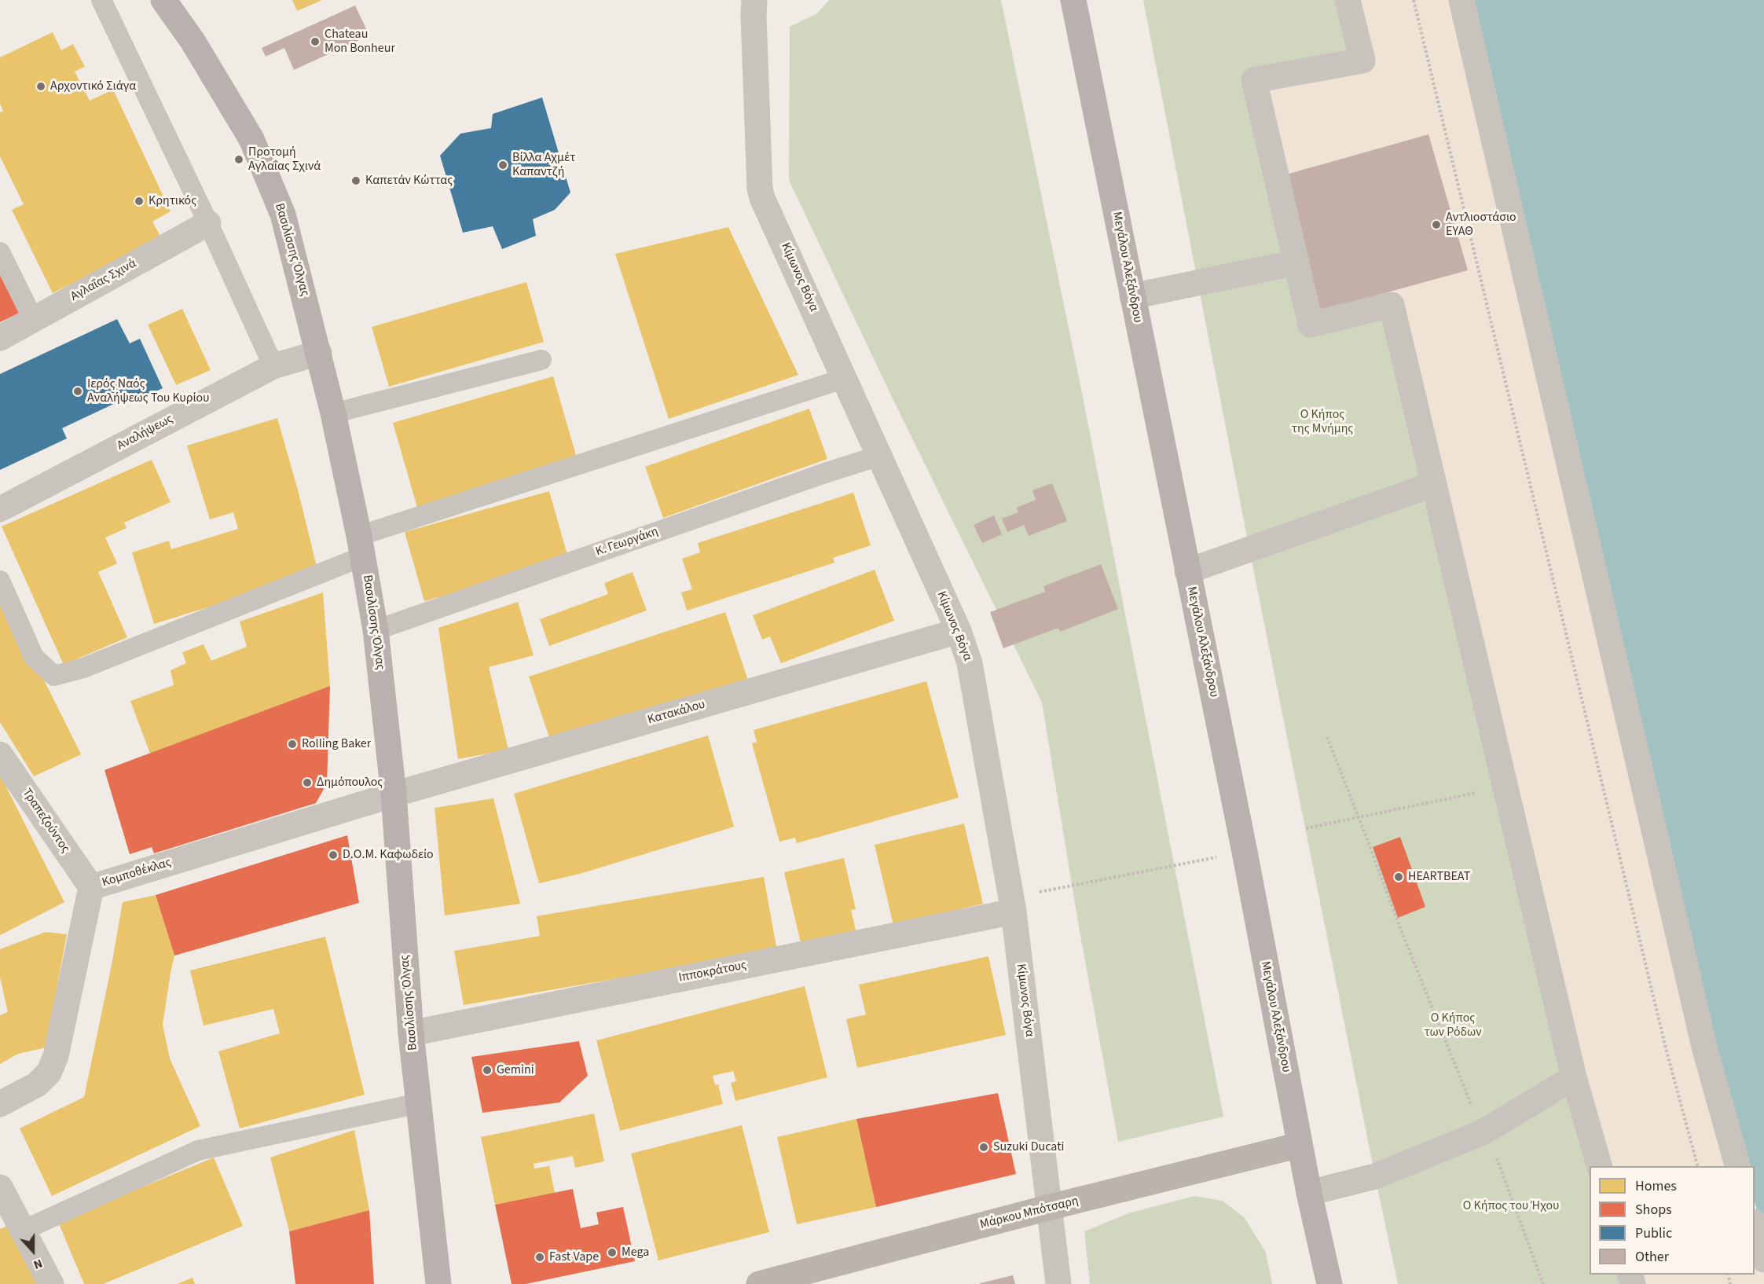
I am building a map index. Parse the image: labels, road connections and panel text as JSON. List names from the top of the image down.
{
  "streets": {
    "main road": ["Βασιλίσσης Όλγας", "Μεγάλου Αλεξάνδρου", "Μάρκου Μπότσαρη"],
    "street": [
      "Κίμωνος Βόγα",
      "Αγλαΐας Σχινά",
      "Αναλήψεως",
      "Κατακάλου",
      "Τραπεζούντος",
      "Κομποθέκλας",
      "Ιπποκράτους"
    ],
    "lane": ["Κ. Γεωργάκη"]
  },
  "crossings": [
    ["Βασιλίσσης Όλγας", "Αναλήψεως"],
    ["Βασιλίσσης Όλγας", "Κ. Γεωργάκη"],
    ["Βασιλίσσης Όλγας", "Κατακάλου"],
    ["Βασιλίσσης Όλγας", "Κομποθέκλας"],
    ["Βασιλίσσης Όλγας", "Ιπποκράτους"],
    ["Μεγάλου Αλεξάνδρου", "Μάρκου Μπότσαρη"],
    ["Κίμωνος Βόγα", "Κ. Γεωργάκη"],
    ["Κίμωνος Βόγα", "Κατακάλου"],
    ["Κίμωνος Βόγα", "Ιπποκράτους"],
    ["Κίμωνος Βόγα", "Μάρκου Μπότσαρη"],
    ["Κατακάλου", "Κομποθέκλας"],
    ["Τραπεζούντος", "Κομποθέκλας"]
  ],
  "parks": ["Ο Κήπος της Μνήμης", "Ο Κήπος των Ρόδων", "Ο Κήπος του Ήχου"],
  "places": [
    "Chateau Mon Bonheur",
    "Αρχοντικό Σιάγα",
    "Προτομή Αγλαΐας Σχινά",
    "Βίλλα Αχμέτ Καπαντζή",
    "Καπετάν Κώττας",
    "Κρητικός",
    "Αντλιοστάσιο ΕΥΑΘ",
    "Ιερός Ναός Αναλήψεως Του Κυρίου",
    "Rolling Baker",
    "Δημόπουλος",
    "D.O.M. Καφωδείο",
    "HEARTBEAT",
    "Gemini",
    "Suzuki Ducati",
    "Mega",
    "Fast Vape"
  ],
  "legend": [
    "Homes",
    "Shops",
    "Public",
    "Other"
  ],
  "north": "bottom"
}
